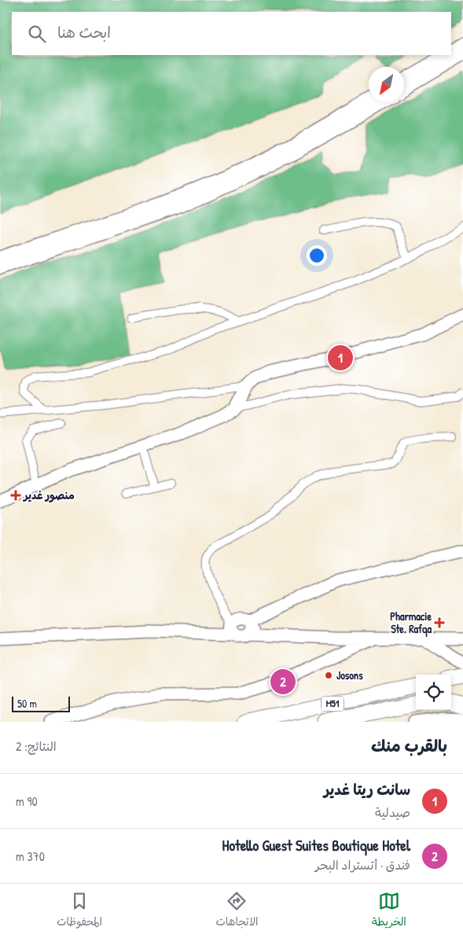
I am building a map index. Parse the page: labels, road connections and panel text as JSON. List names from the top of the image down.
{
  "streets": {
    "highway": ["M51"]
  },
  "places": {
    "health": ["منصور غدير", "Pharmacie Ste. Rafqa"],
    "other": ["Josons"]
  },
  "scale_bar": "50 m",
  "north": "bottom left",
  "page": {
    "search": "ابحث هنا",
    "pins": ["1", "2"],
    "scale": "50 m",
    "heading": ["بالقرب منك", "النتائج: 2"],
    "list": [
      {
        "mark": "1",
        "name": "سانت ريتا غدير",
        "note": "صيدلية",
        "value": "90 m"
      },
      {
        "mark": "2",
        "name": "Hotello Guest Suites Boutique Hotel",
        "note": "فندق · أتستراد البحر",
        "value": "370 m"
      }
    ],
    "nav": ["الخريطة", "الاتجاهات", "المحفوظات"]
  }
}
